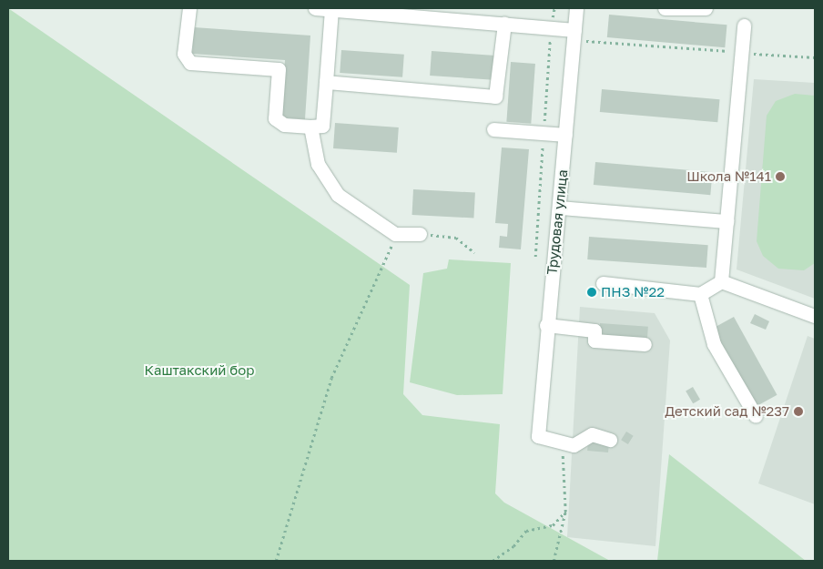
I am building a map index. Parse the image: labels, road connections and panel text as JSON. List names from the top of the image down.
{
  "streets": {
    "street": ["Трудовая улица"]
  },
  "parks": ["Каштакский бор"],
  "places": ["Школа №141", "ПНЗ №22", "Детский сад №237"]
}
